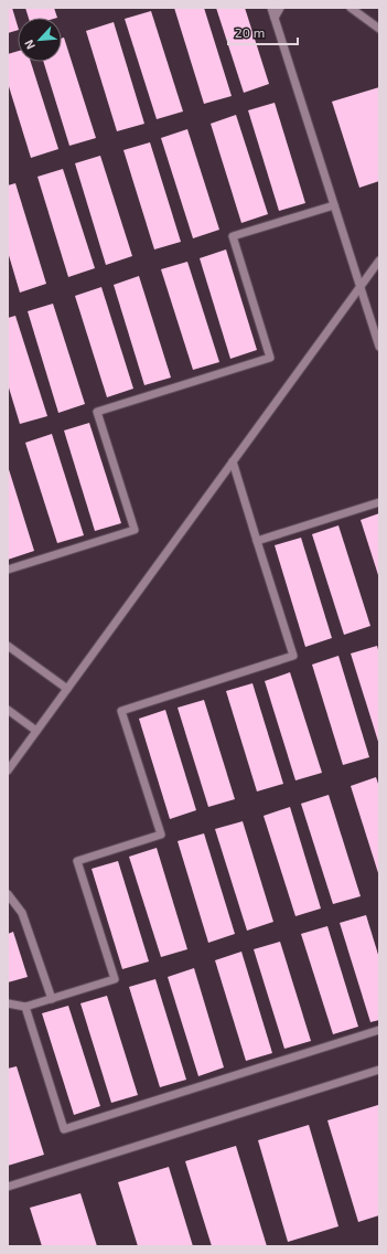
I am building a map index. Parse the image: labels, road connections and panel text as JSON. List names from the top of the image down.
{
  "scale_bar": "20 m",
  "north": "bottom left"
}
